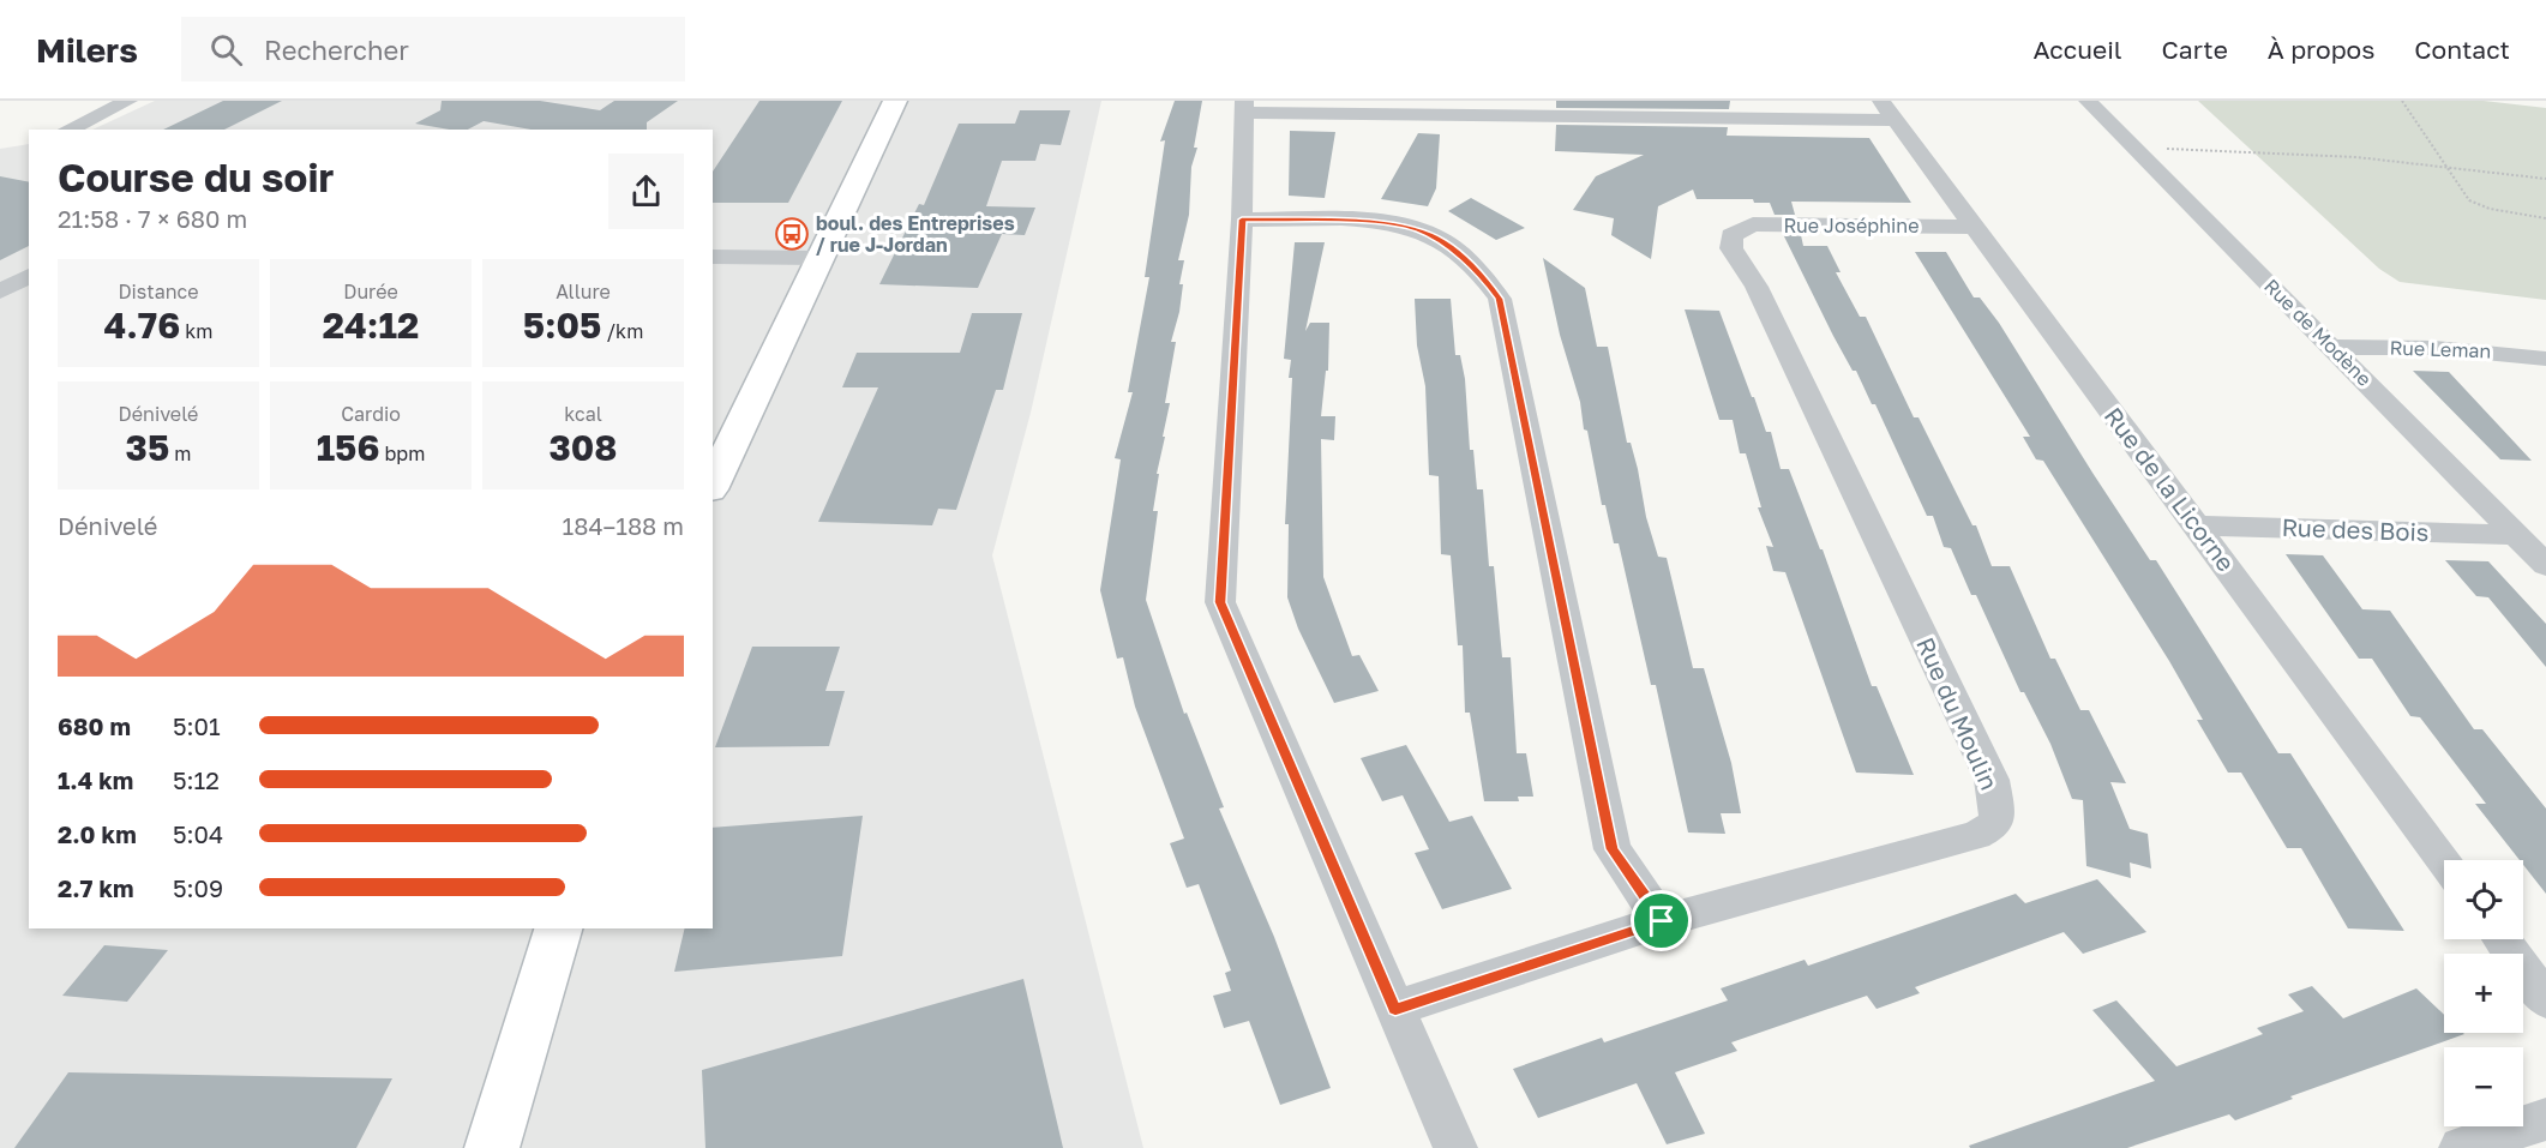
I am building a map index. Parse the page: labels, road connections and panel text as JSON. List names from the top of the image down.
{
  "streets": {
    "street": [
      "Rue Joséphine",
      "Rue de Modène",
      "Rue Leman",
      "Rue de la Licorne",
      "Rue des Bois",
      "Rue du Moulin"
    ]
  },
  "crossings": [
    ["Rue Joséphine", "Rue de la Licorne"],
    ["Rue Joséphine", "Rue du Moulin"],
    ["Rue de Modène", "Rue Leman"],
    ["Rue de Modène", "Rue des Bois"],
    ["Rue de la Licorne", "Rue des Bois"]
  ],
  "places": {
    "bus stop": ["boul. des Entreprises / rue J-Jordan"]
  },
  "page": {
    "header": "Milers",
    "search": "Rechercher",
    "nav": [
      "Accueil",
      "Carte",
      "À propos",
      "Contact"
    ],
    "heading": ["Course du soir", "21:58 · 7 × 680 m"],
    "stats": [
      ["Distance", "4.76 km"],
      ["Durée", "24:12"],
      ["Allure", "5:05 /km"],
      ["Dénivelé", "35 m"],
      ["Cardio", "156 bpm"],
      ["kcal", "308"]
    ],
    "chart": ["Dénivelé", "184–188 m"],
    "list": [
      {
        "name": "680 m",
        "note": "5:01"
      },
      {
        "name": "1.4 km",
        "note": "5:12"
      },
      {
        "name": "2.0 km",
        "note": "5:04"
      },
      {
        "name": "2.7 km",
        "note": "5:09"
      }
    ],
    "map_buttons": ["+", "−"]
  }
}
